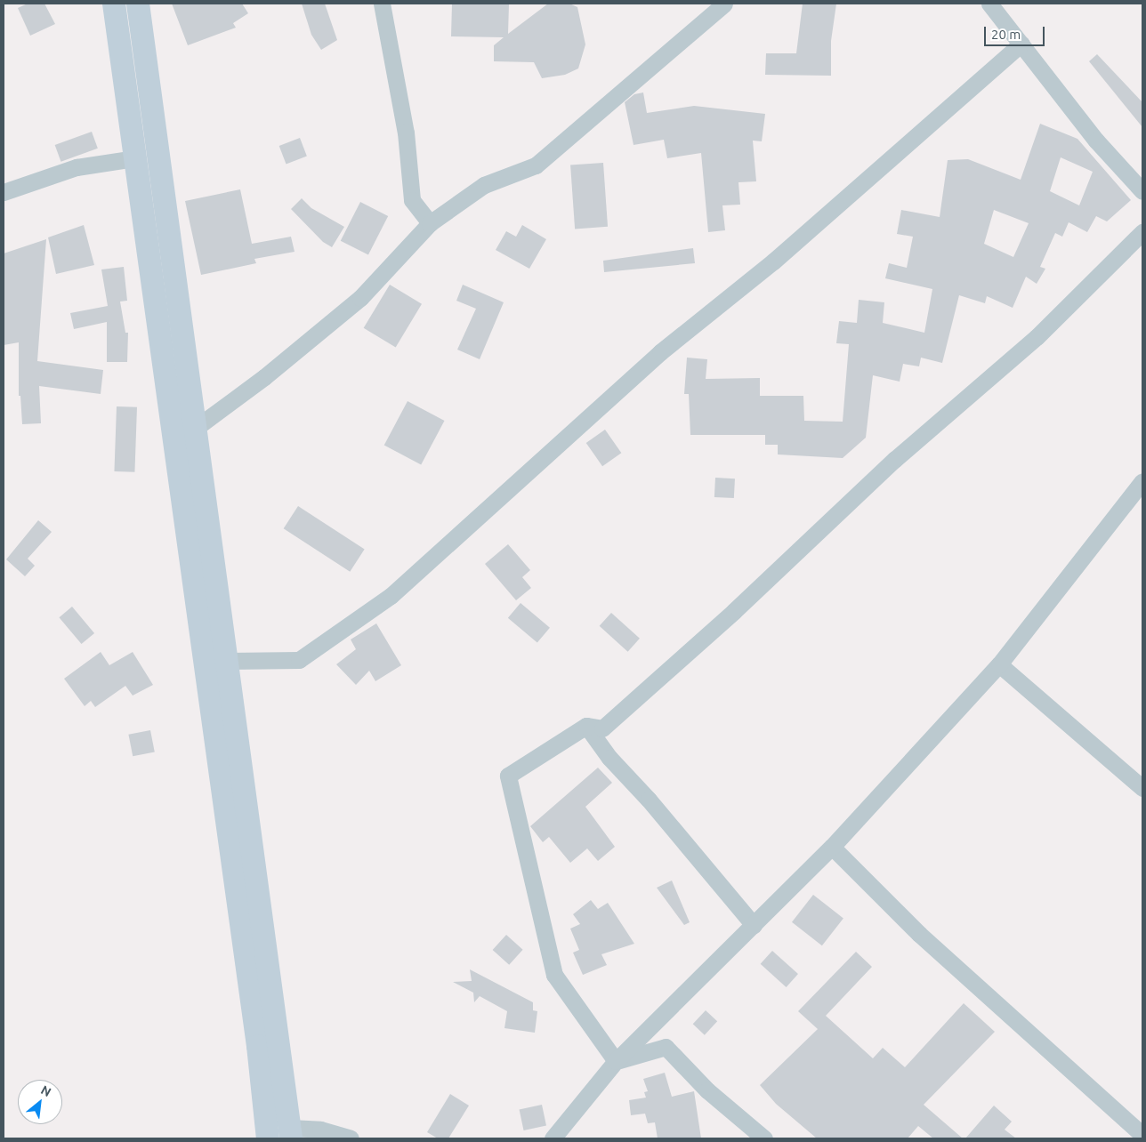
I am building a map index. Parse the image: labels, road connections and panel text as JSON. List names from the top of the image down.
{
  "scale_bar": "20 m",
  "north": "top right"
}
